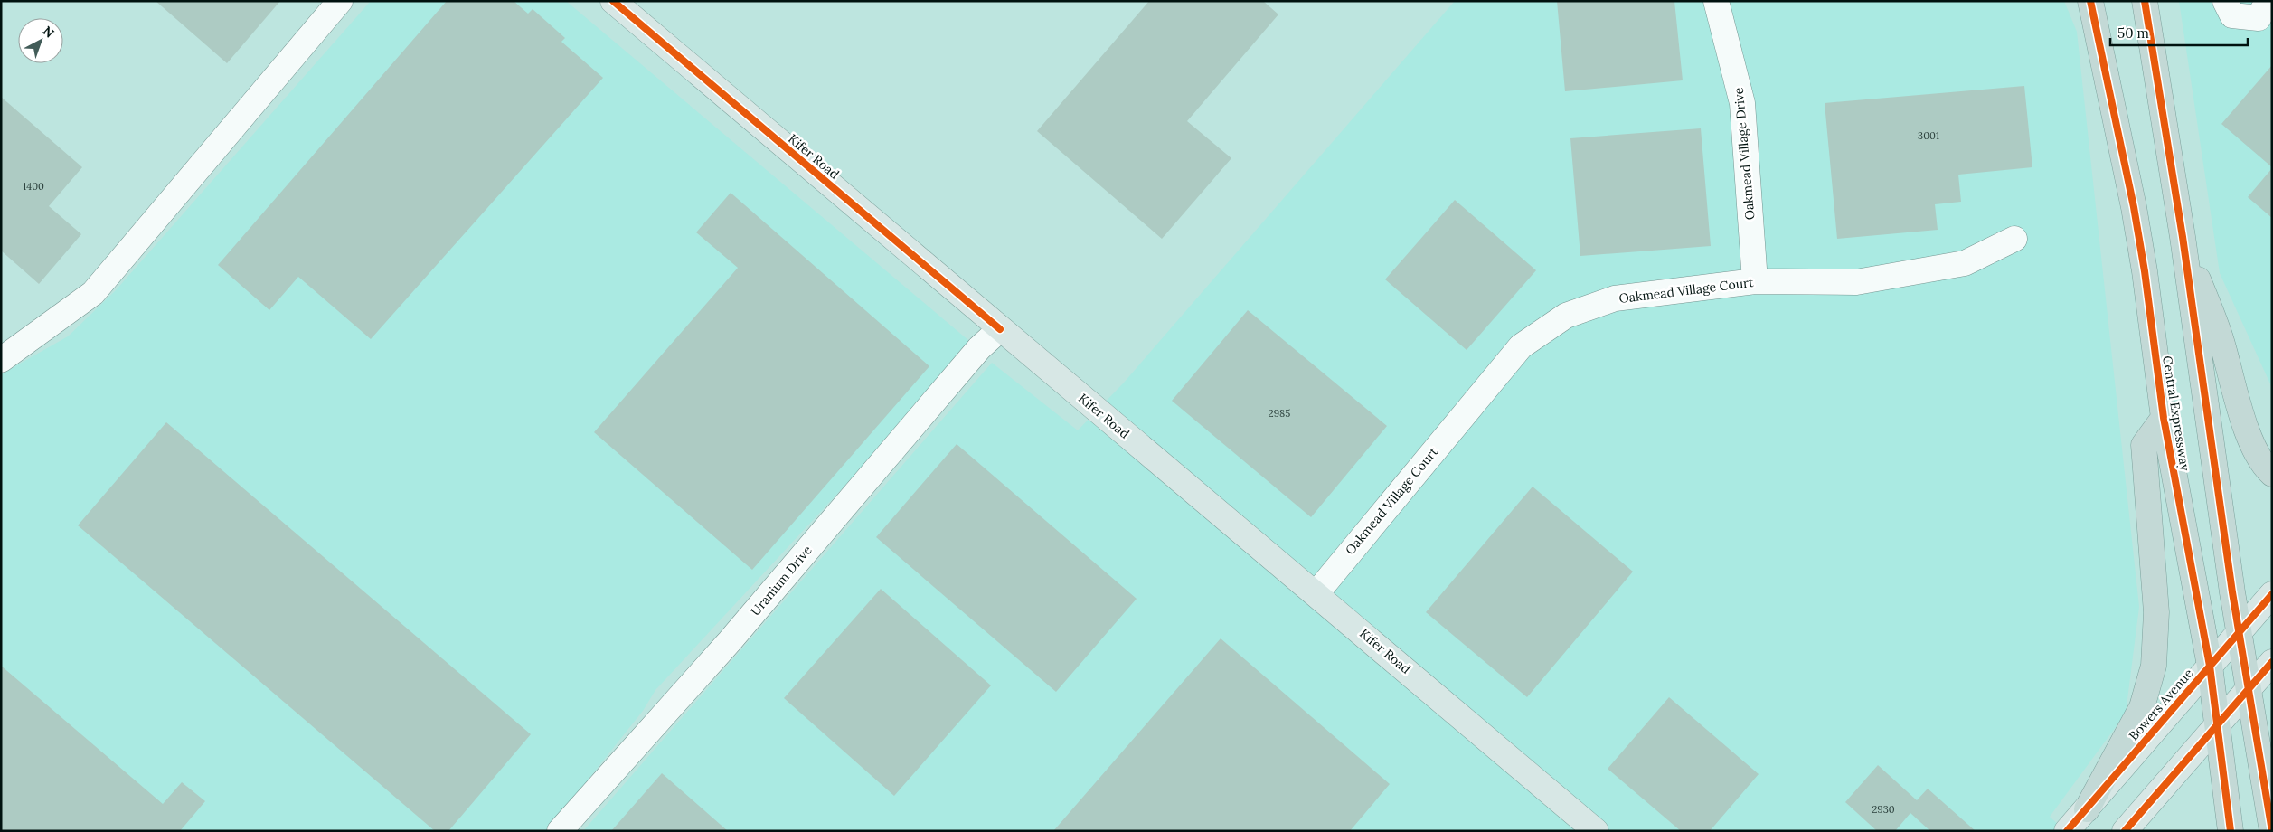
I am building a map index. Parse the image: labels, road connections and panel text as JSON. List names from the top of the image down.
{
  "streets": {
    "highway": ["Central Expressway"],
    "main road": ["Kifer Road", "Bowers Avenue"],
    "street": ["Oakmead Village Drive", "Oakmead Village Court", "Uranium Drive"]
  },
  "crossings": [
    ["Oakmead Village Drive", "Oakmead Village Court"],
    ["Kifer Road", "Oakmead Village Court"],
    ["Kifer Road", "Uranium Drive"],
    ["Central Expressway", "Bowers Avenue"]
  ],
  "house_numbers": [
    "3001",
    "1400",
    "2985",
    "2930"
  ],
  "scale_bar": "50 m",
  "north": "top right"
}
